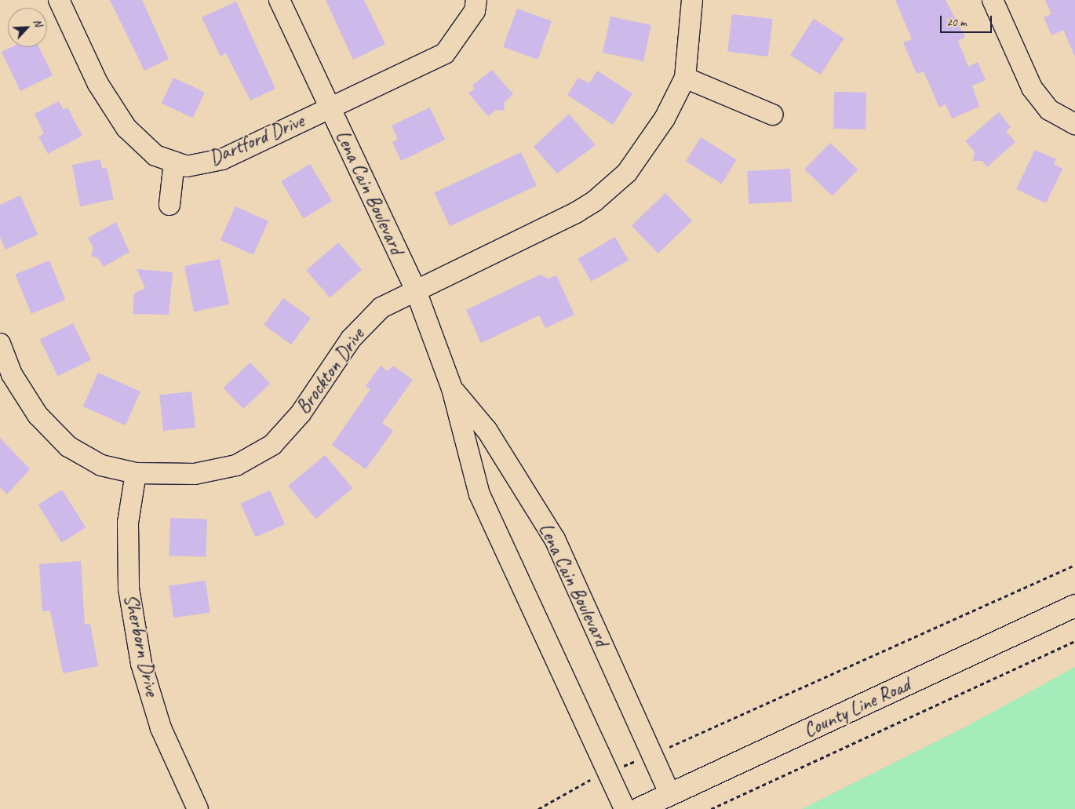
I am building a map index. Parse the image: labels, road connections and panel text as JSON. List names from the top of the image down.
{
  "streets": {
    "main road": ["County Line Road"],
    "street": [
      "Dartford Drive",
      "Lena Cain Boulevard",
      "Brockton Drive",
      "Sherborn Drive"
    ]
  },
  "crossings": [
    ["Dartford Drive", "Lena Cain Boulevard"],
    ["Lena Cain Boulevard", "Brockton Drive"],
    ["Lena Cain Boulevard", "County Line Road"],
    ["Brockton Drive", "Sherborn Drive"]
  ],
  "scale_bar": "20 m",
  "north": "top right"
}
